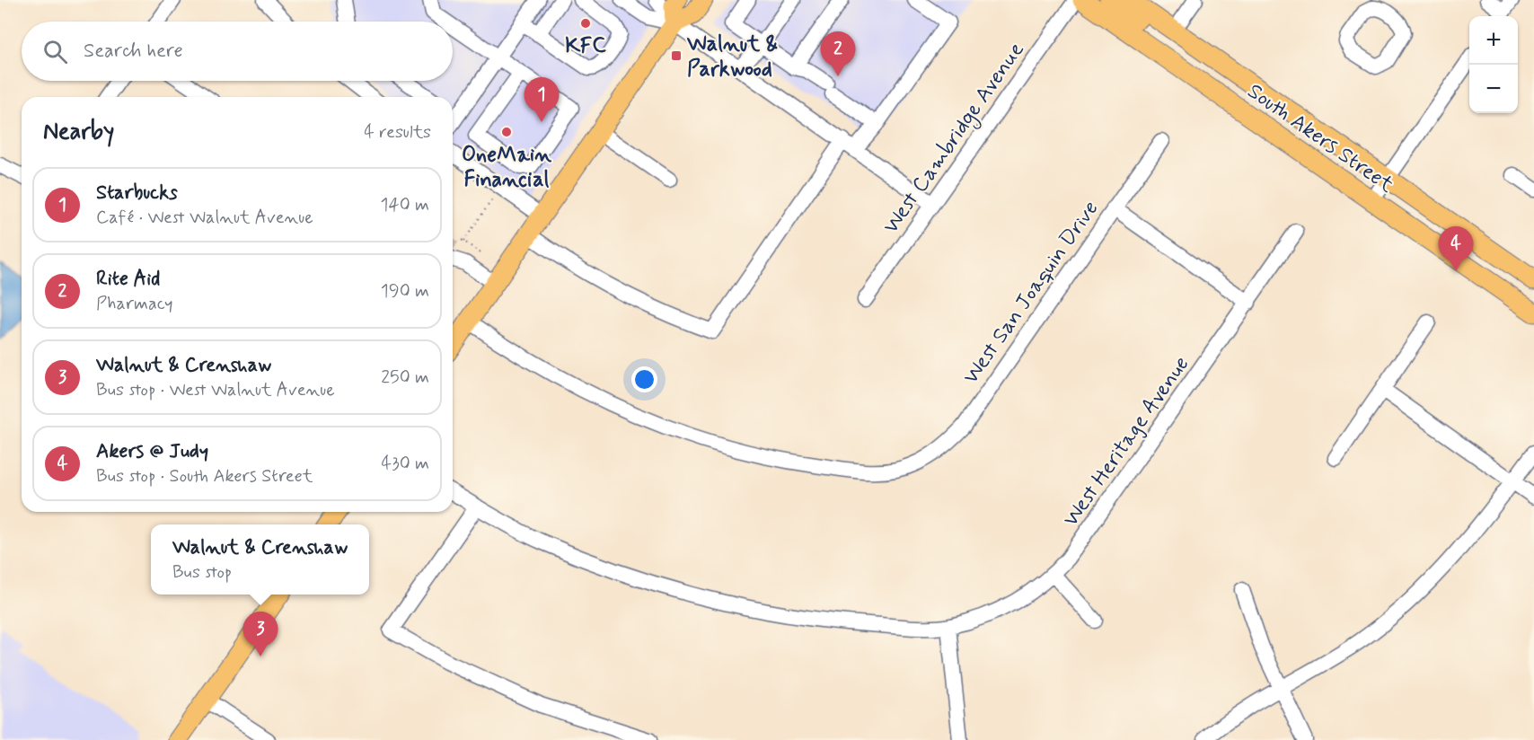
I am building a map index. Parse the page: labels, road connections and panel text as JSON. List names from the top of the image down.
{
  "streets": {
    "main road": ["South Akers Street"],
    "street": ["West Cambridge Avenue", "West San Joaquin Drive", "West Heritage Avenue"]
  },
  "places": {
    "other": ["KFC", "OneMain Financial"],
    "transit": ["Walnut & Parkwood"]
  },
  "page": {
    "map_buttons": ["+", "−"],
    "search": "Search here",
    "pins": [
      "2",
      "1",
      "4",
      "3"
    ],
    "heading": ["Nearby", "4 results"],
    "list": [
      {
        "mark": "1",
        "name": "Starbucks",
        "note": "Café · West Walnut Avenue",
        "value": "140 m"
      },
      {
        "mark": "2",
        "name": "Rite Aid",
        "note": "Pharmacy",
        "value": "190 m"
      },
      {
        "mark": "3",
        "name": "Walnut & Crenshaw",
        "note": "Bus stop · West Walnut Avenue",
        "value": "250 m"
      },
      {
        "mark": "4",
        "name": "Akers @ Judy",
        "note": "Bus stop · South Akers Street",
        "value": "430 m"
      }
    ],
    "popup": ["Walnut & Crenshaw", "Bus stop"]
  }
}
